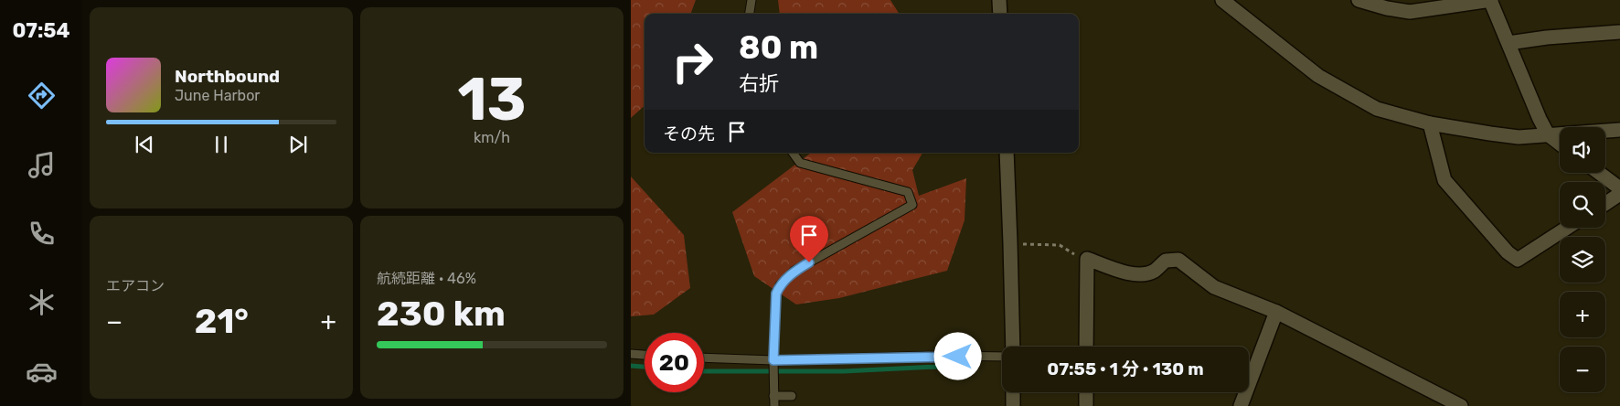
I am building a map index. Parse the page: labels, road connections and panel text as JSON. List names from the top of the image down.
{
  "page": {
    "tabs": "07:54",
    "tile": [
      ["13", "km/h"],
      "エアコン",
      ["航続距離 · 46%", "230 km"]
    ],
    "turn": ["80 m", "右折"],
    "song": ["Northbound", "June Harbor"],
    "then": "その先",
    "map_buttons": ["+", "−"],
    "heat": ["−", "21°", "+"],
    "limit": "20",
    "trip": "07:55 · 1 分 · 130 m"
  }
}
